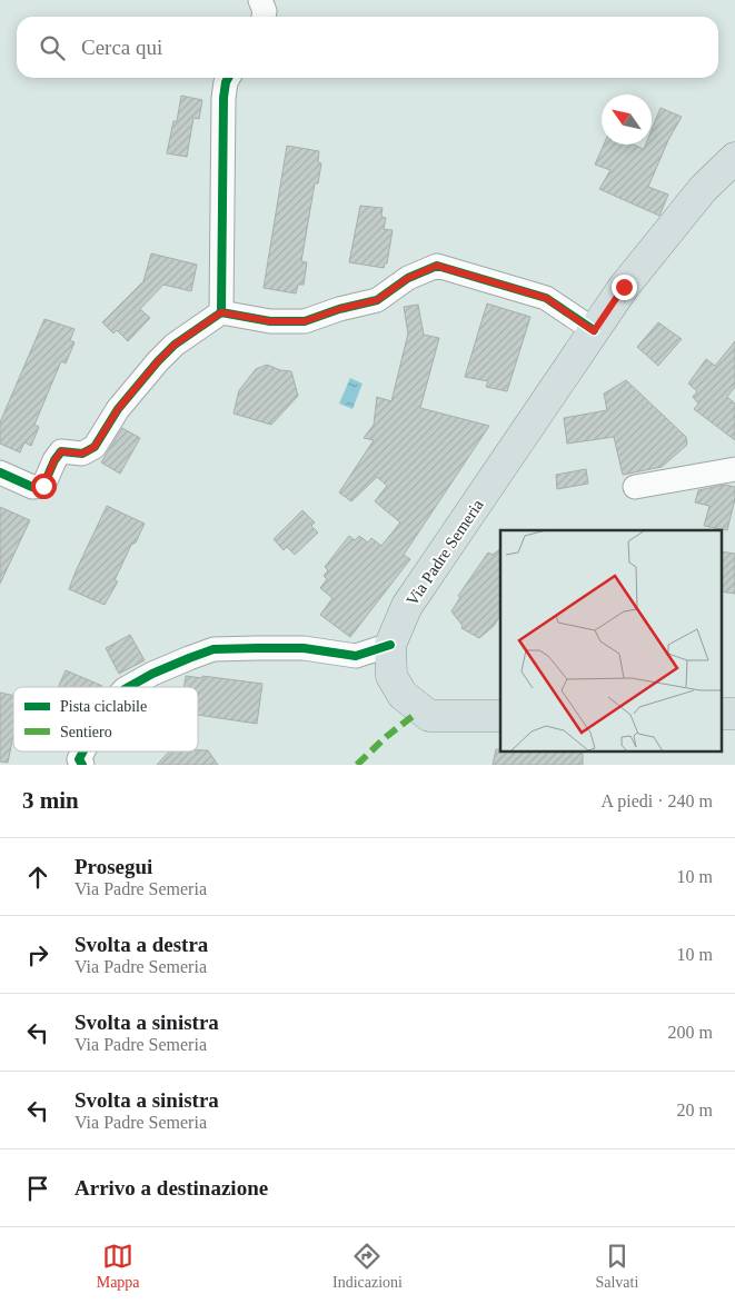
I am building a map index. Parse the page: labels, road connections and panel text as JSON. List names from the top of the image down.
{
  "streets": {
    "main road": ["Via Padre Semeria"]
  },
  "legend": ["Pista ciclabile", "Sentiero"],
  "north": "top left",
  "page": {
    "search": "Cerca qui",
    "heading": ["3 min", "A piedi · 240 m"],
    "list": [
      ["Prosegui", "Via Padre Semeria", "10 m"],
      ["Svolta a destra", "Via Padre Semeria", "10 m"],
      ["Svolta a sinistra", "Via Padre Semeria", "200 m"],
      ["Svolta a sinistra", "Via Padre Semeria", "20 m"],
      "Arrivo a destinazione"
    ],
    "nav": ["Mappa", "Indicazioni", "Salvati"]
  }
}
